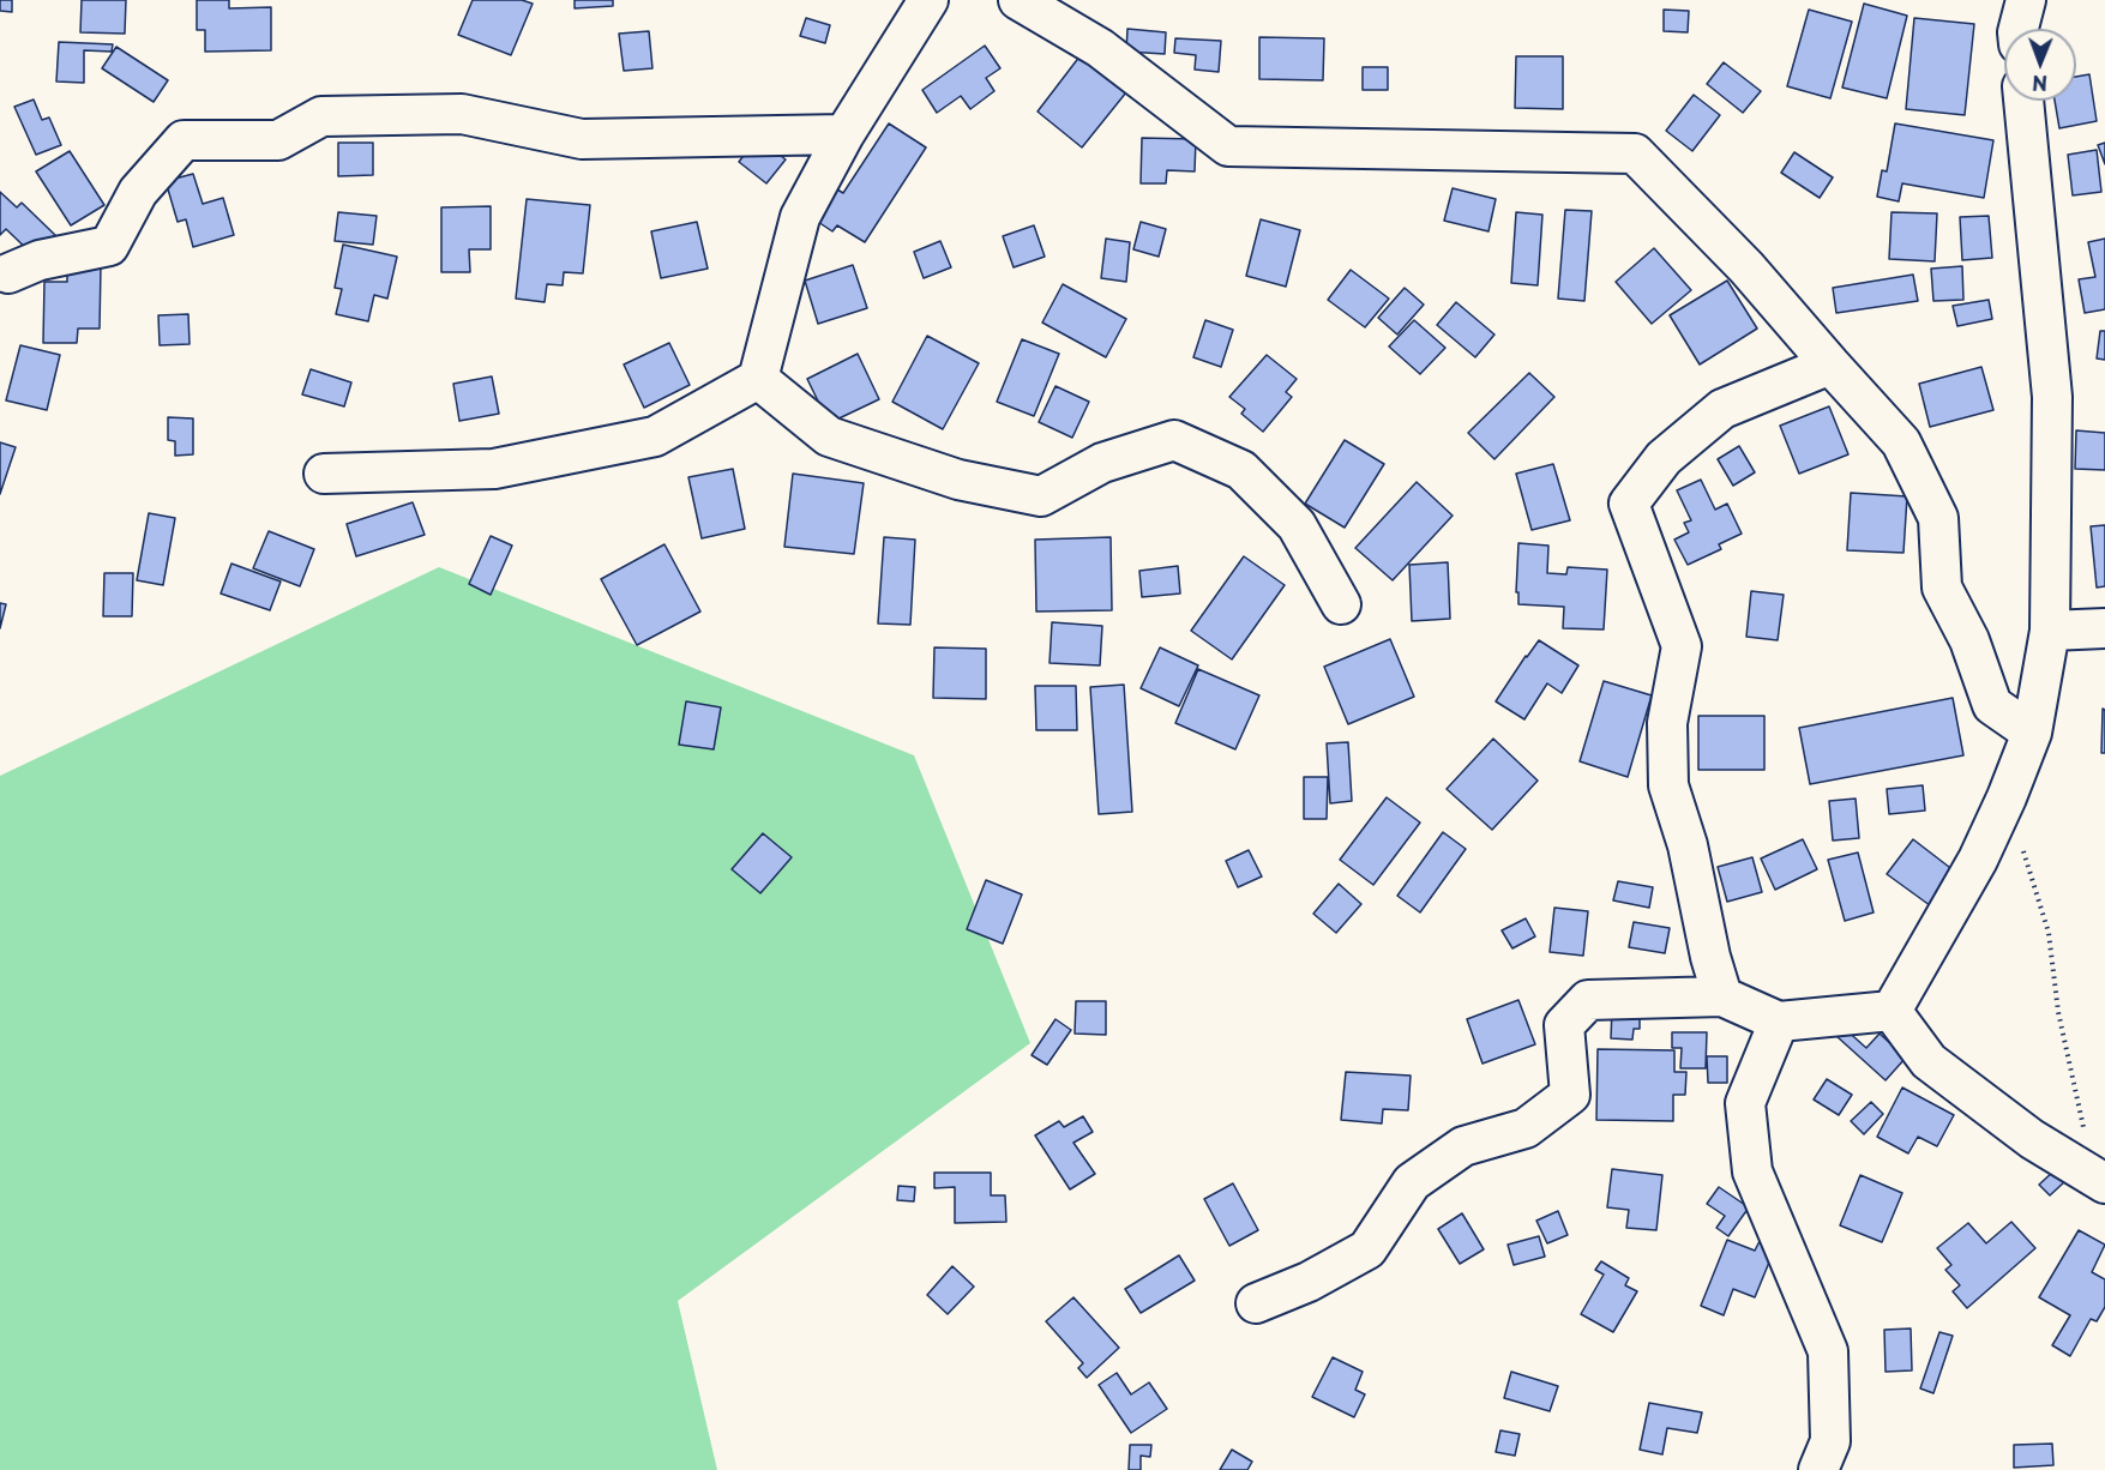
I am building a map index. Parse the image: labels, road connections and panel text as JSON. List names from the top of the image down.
{
  "north": "bottom"
}
